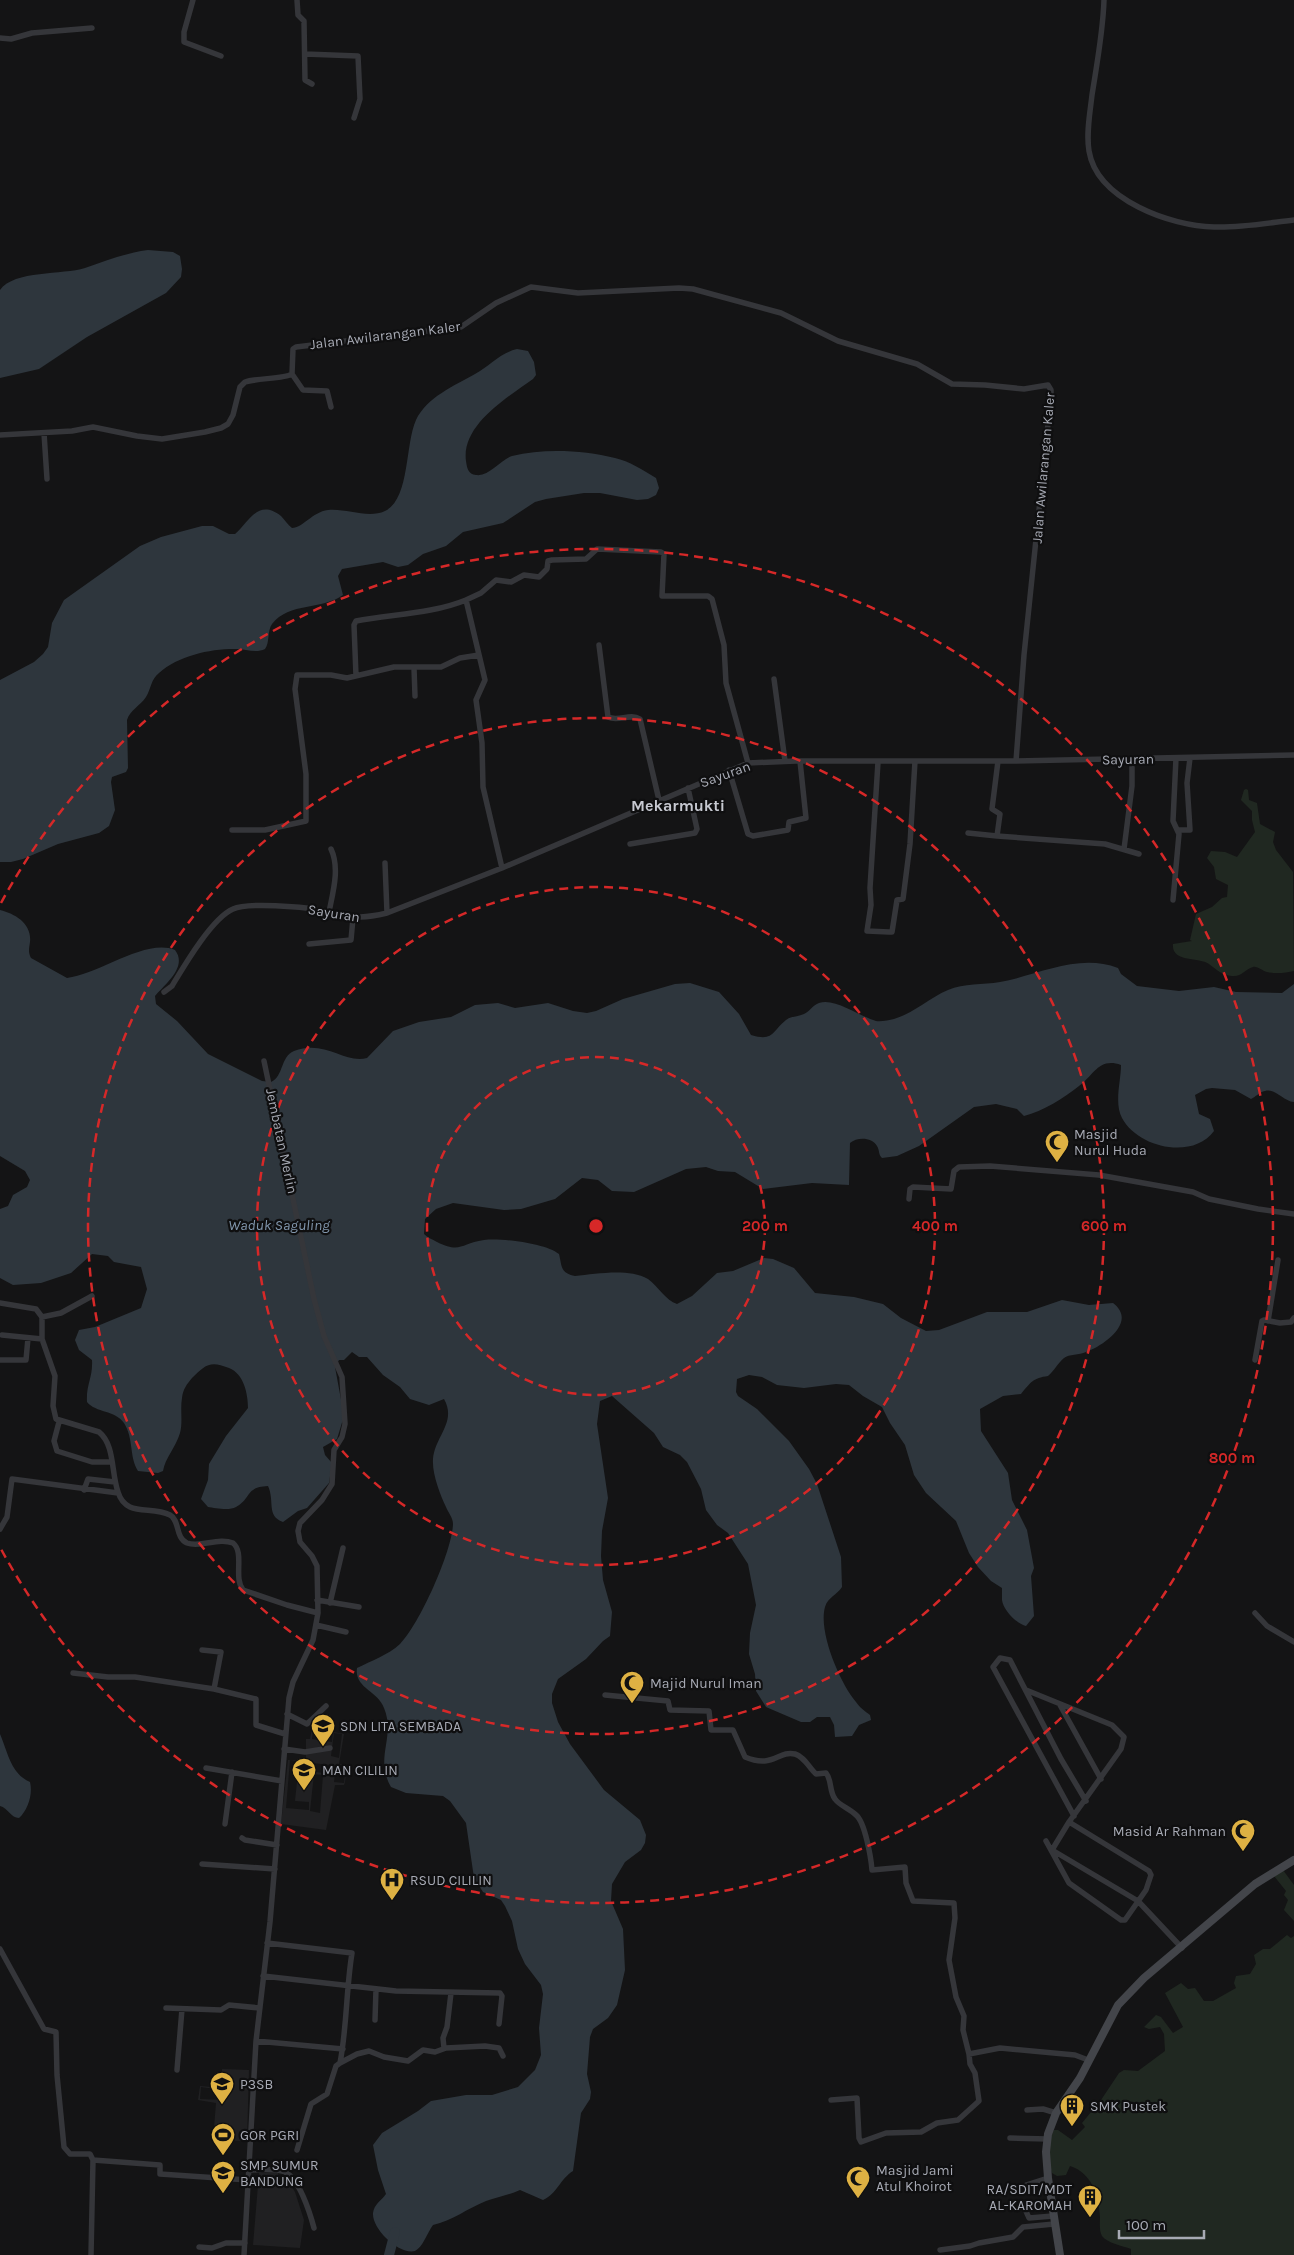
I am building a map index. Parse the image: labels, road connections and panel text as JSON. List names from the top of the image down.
{
  "streets": {
    "street": ["Jalan Awilarangan Kaler", "Sayuran", "Jembatan Merlin"]
  },
  "crossings": [
    ["Jalan Awilarangan Kaler", "Sayuran"]
  ],
  "districts": ["Mekarmukti"],
  "water": ["Waduk Saguling"],
  "places": {
    "mosque": [
      "Masjid Nurul Huda",
      "Majid Nurul Iman",
      "Masid Ar Rahman",
      "Masjid Jami Atul Khoirot"
    ],
    "school or university": [
      "SDN LITA SEMBADA",
      "MAN CILILIN",
      "P3SB",
      "SMP SUMUR BANDUNG"
    ],
    "hospital": ["RSUD CILILIN"],
    "building": ["SMK Pustek", "RA/SDIT/MDT AL-KAROMAH"],
    "sports": ["GOR PGRI"]
  },
  "scale_bar": "100 m",
  "rings": [
    "200 m",
    "400 m",
    "600 m",
    "800 m"
  ]
}
